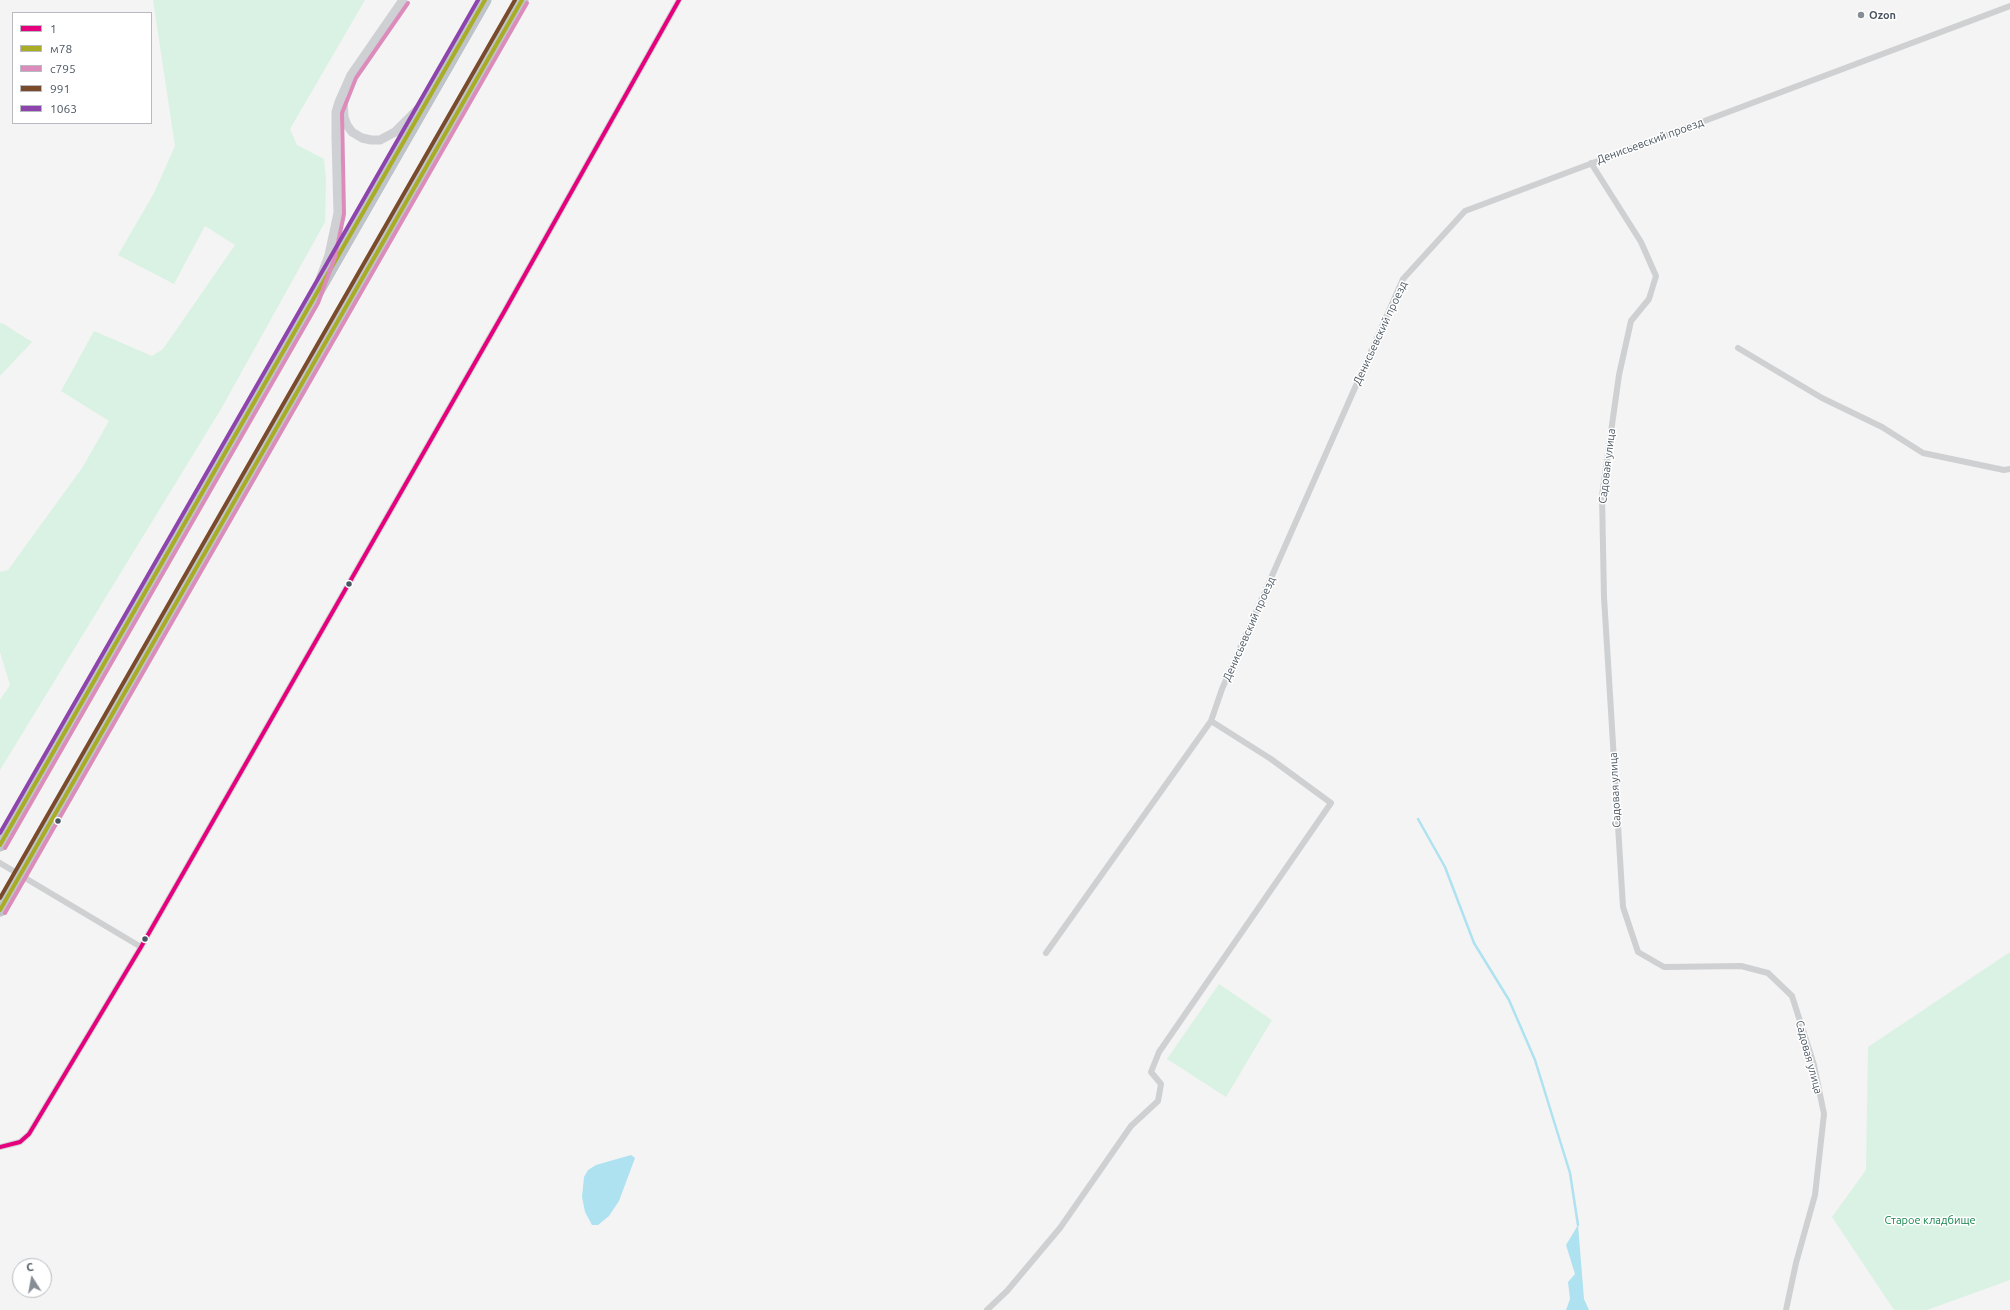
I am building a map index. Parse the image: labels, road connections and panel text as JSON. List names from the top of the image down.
{
  "streets": {
    "street": ["Денисьевский проезд", "Садовая улица"]
  },
  "crossings": [
    ["Денисьевский проезд", "Садовая улица"]
  ],
  "parks": ["Старое кладбище"],
  "places": ["Ozon"],
  "lines": [
    "transit line 1",
    "transit line м78",
    "transit line 991",
    "transit line 1063",
    "transit line с795"
  ],
  "legend": [
    "1",
    "м78",
    "с795",
    "991",
    "1063"
  ],
  "north": "top"
}
